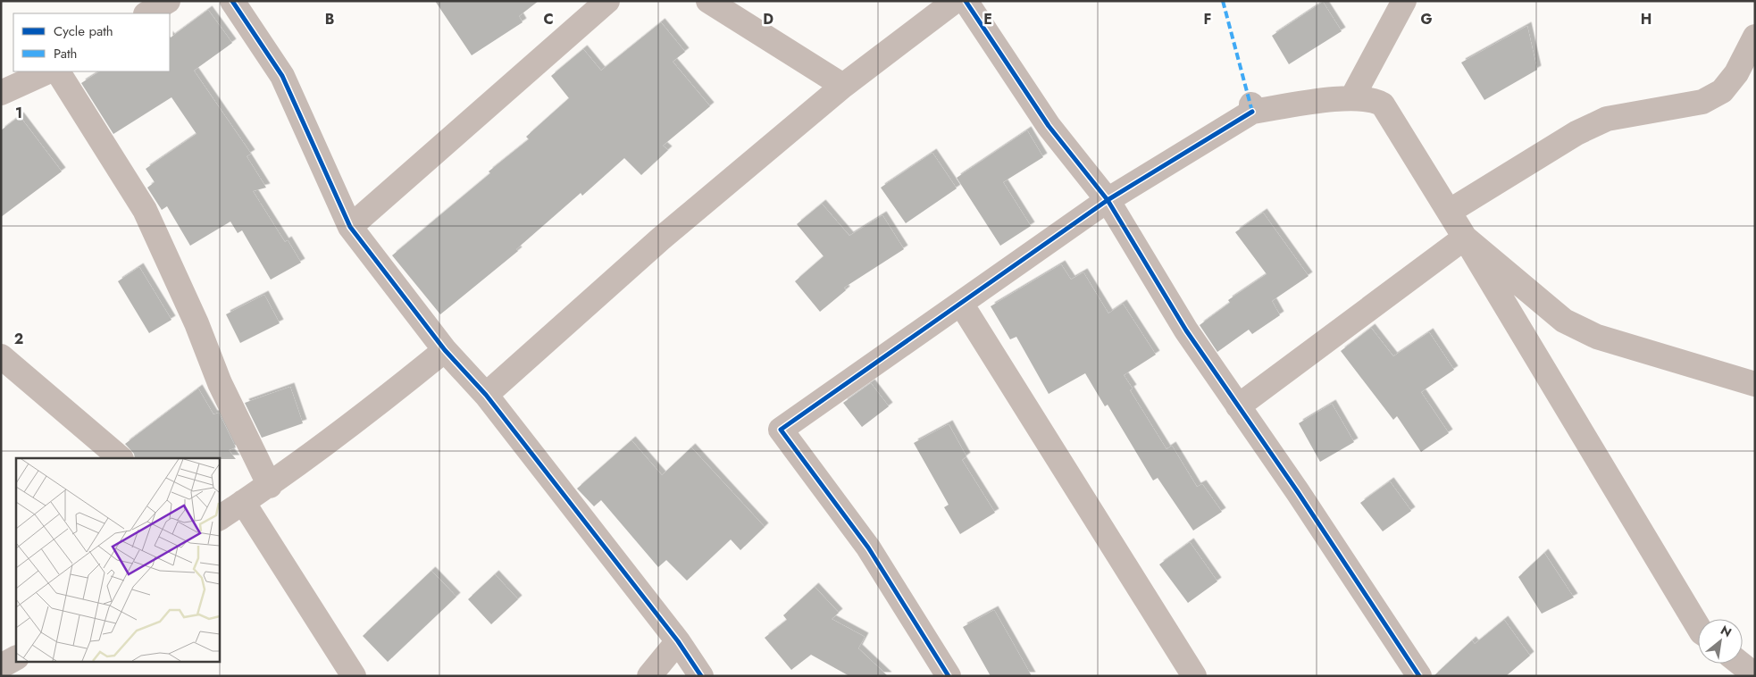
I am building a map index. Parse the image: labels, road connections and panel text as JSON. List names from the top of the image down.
{
  "legend": ["Cycle path", "Path"],
  "north": "top right",
  "grid": {
    "columns": [
      "B",
      "C",
      "D",
      "E",
      "F",
      "G",
      "H"
    ],
    "rows": ["1", "2"]
  }
}
